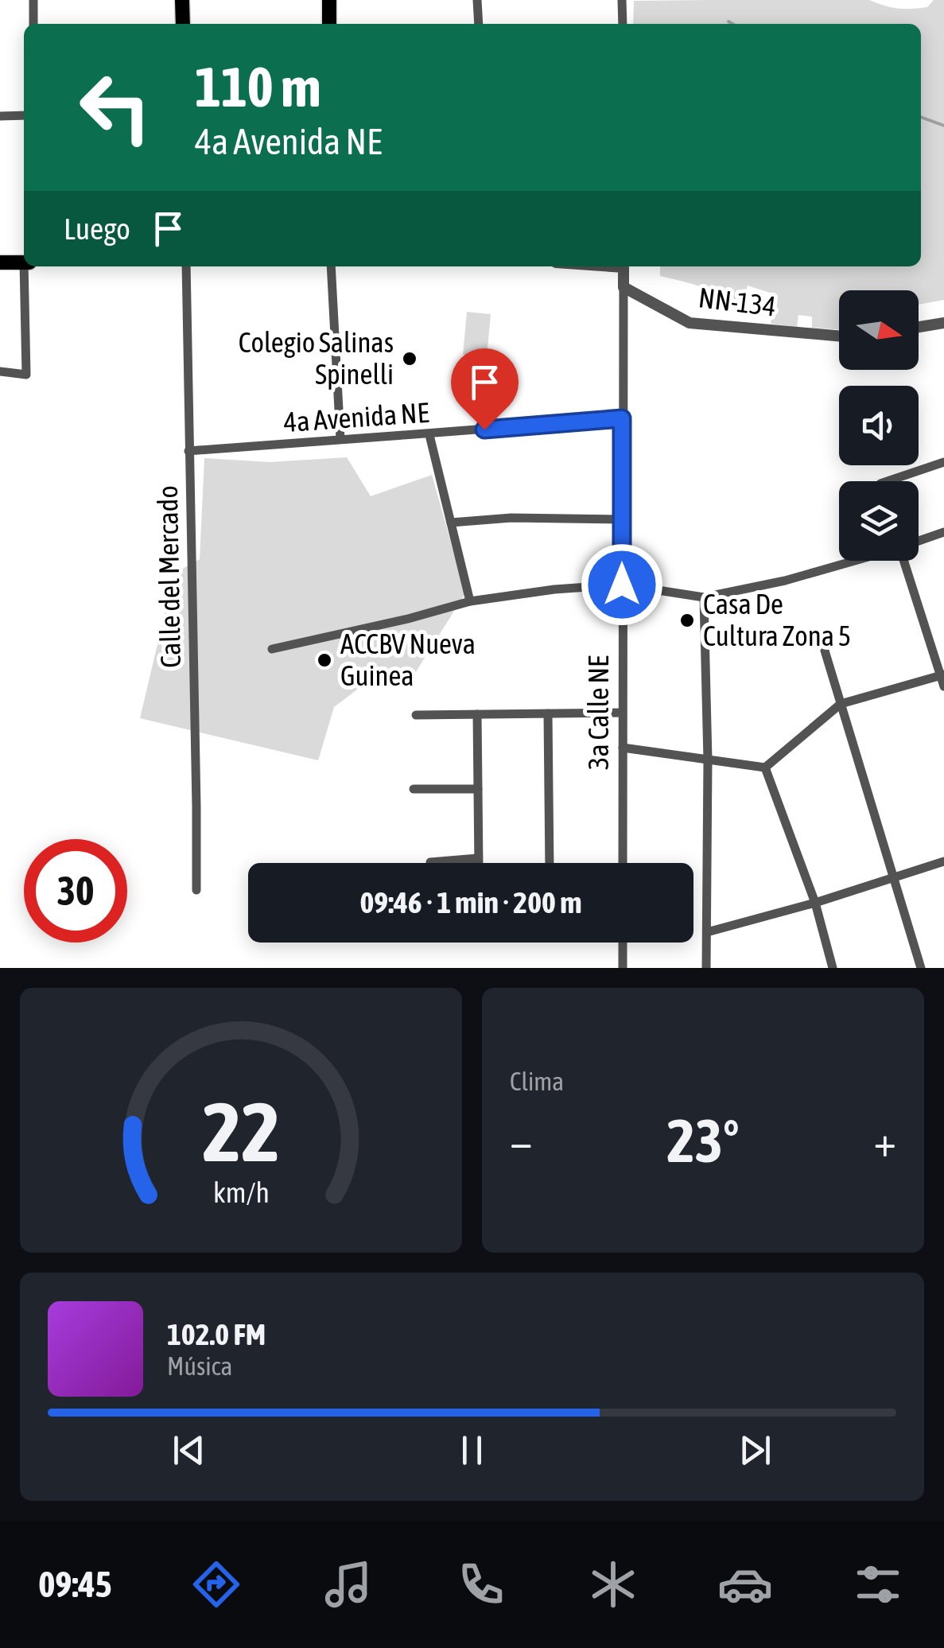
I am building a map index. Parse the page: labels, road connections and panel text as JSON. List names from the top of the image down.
{
  "streets": {
    "street": [
      "NN-134",
      "4a Avenida NE",
      "Calle del Mercado",
      "3a Calle NE"
    ]
  },
  "crossings": [
    ["NN-134", "3a Calle NE"],
    ["4a Avenida NE", "Calle del Mercado"],
    ["4a Avenida NE", "3a Calle NE"]
  ],
  "places": ["Colegio Salinas Spinelli", "Casa De Cultura Zona 5", "ACCBV Nueva Guinea"],
  "north": "right",
  "page": {
    "turn": ["110 m", "4a Avenida NE"],
    "then": "Luego",
    "limit": "30",
    "trip": "09:46 · 1 min · 200 m",
    "tile": "Clima",
    "heat": ["−", "23°", "+"],
    "song": ["102.0 FM", "Música"],
    "tabs": "09:45",
    "gauge": ["22", "km/h"]
  }
}
